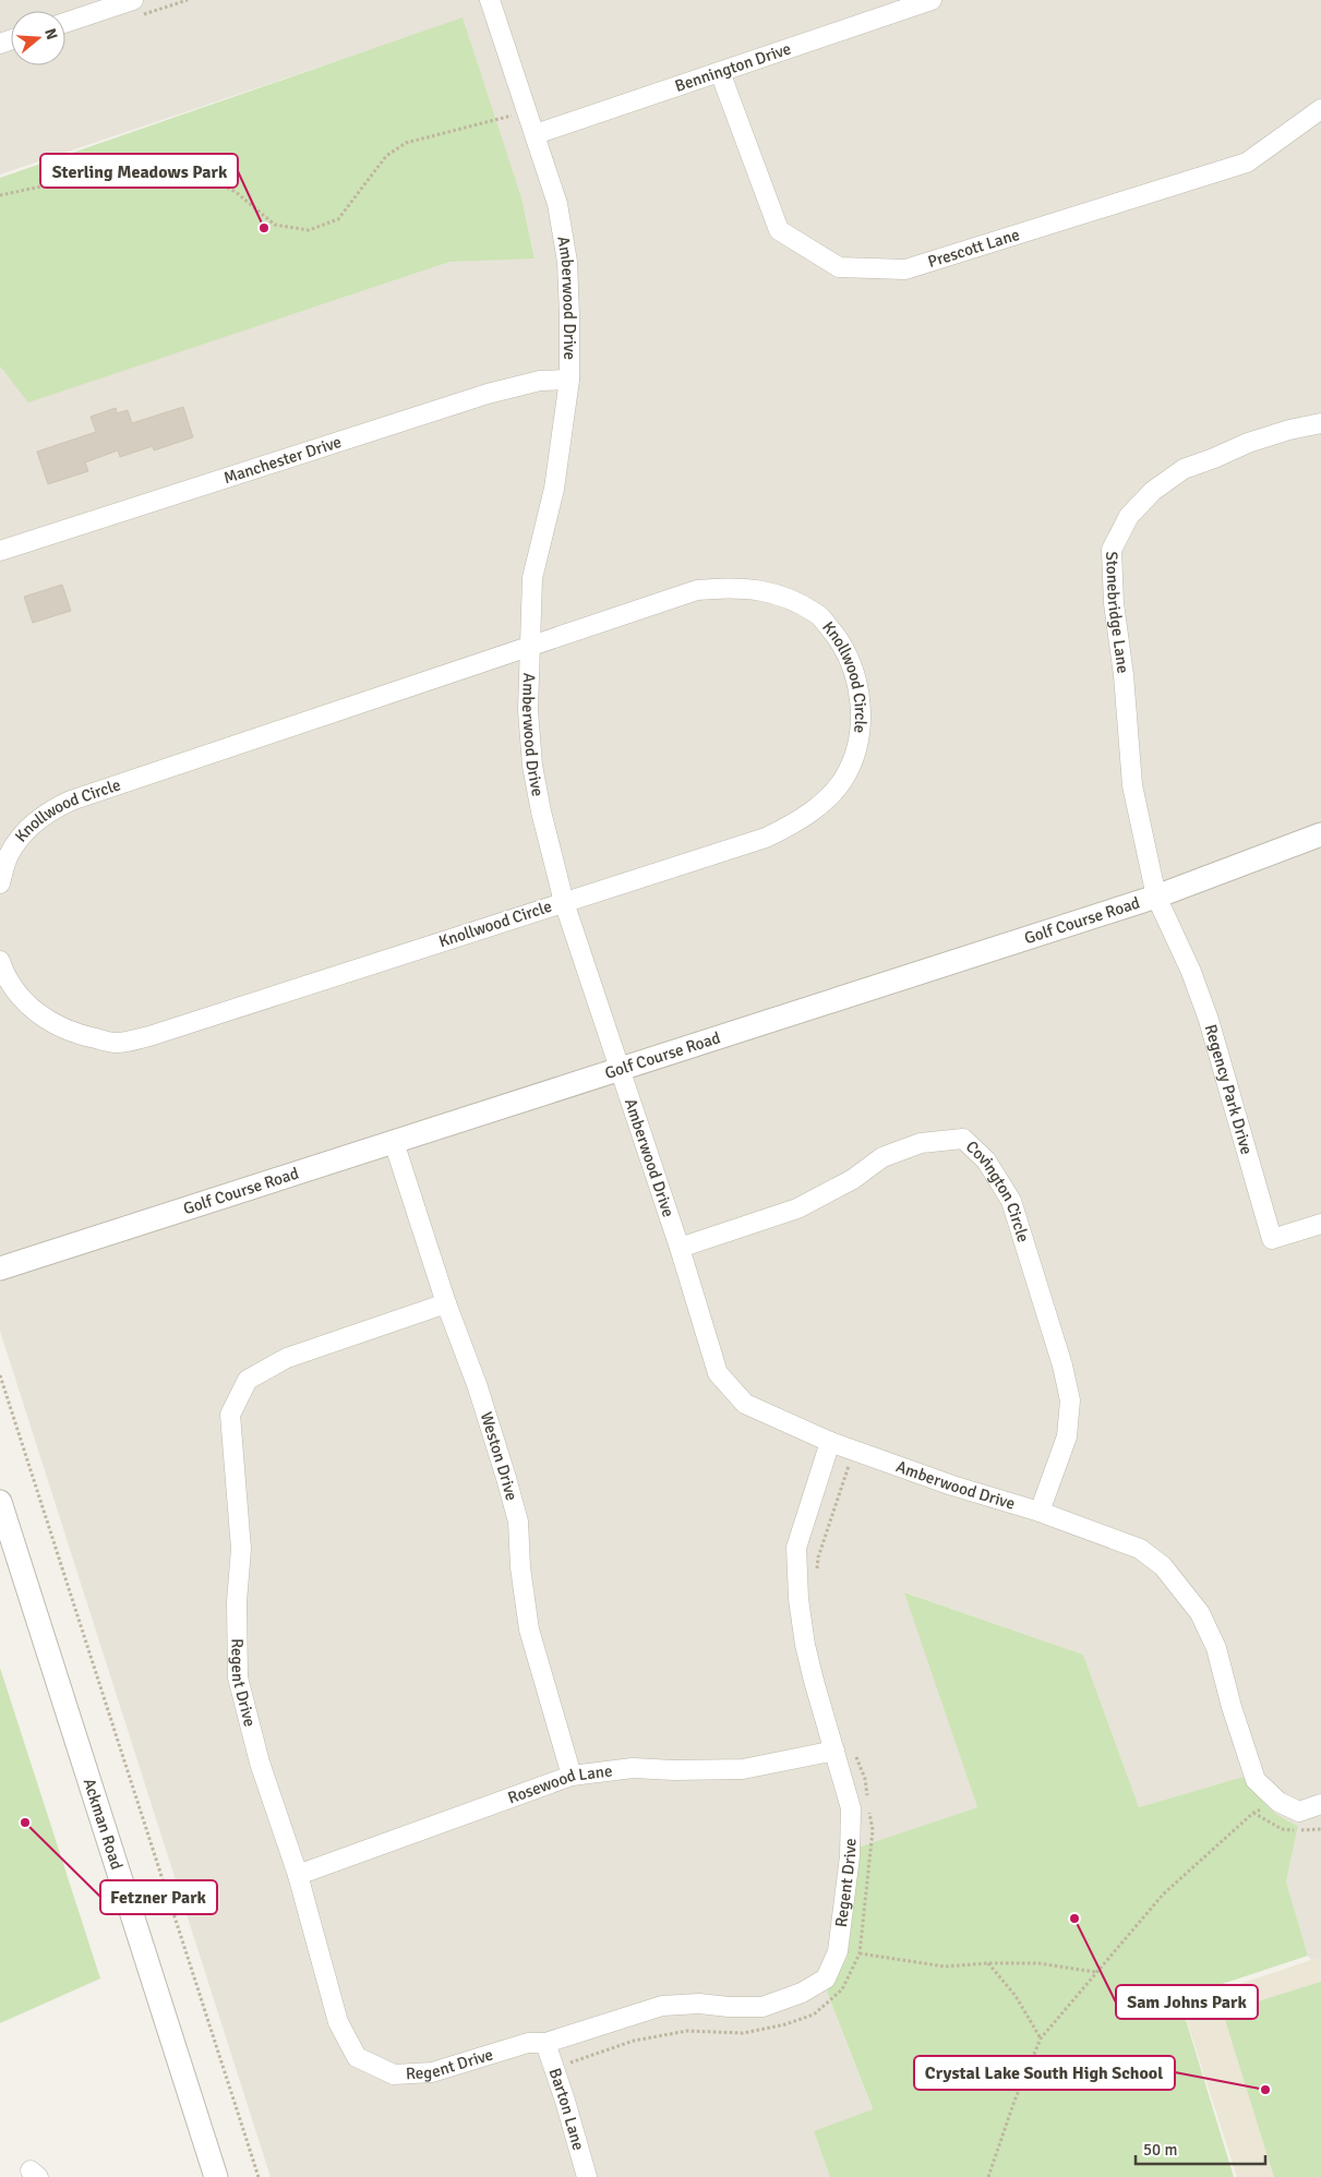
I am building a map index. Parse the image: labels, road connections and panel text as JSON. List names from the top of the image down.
{
  "streets": {
    "street": [
      "Bennington Drive",
      "Prescott Lane",
      "Amberwood Drive",
      "Manchester Drive",
      "Stonebridge Lane",
      "Knollwood Circle",
      "Golf Course Road",
      "Regency Park Drive",
      "Covington Circle",
      "Weston Drive",
      "Regent Drive",
      "Rosewood Lane",
      "Ackman Road",
      "Barton Lane"
    ]
  },
  "crossings": [
    ["Bennington Drive", "Prescott Lane"],
    ["Bennington Drive", "Amberwood Drive"],
    ["Amberwood Drive", "Manchester Drive"],
    ["Amberwood Drive", "Knollwood Circle"],
    ["Amberwood Drive", "Golf Course Road"],
    ["Amberwood Drive", "Covington Circle"],
    ["Amberwood Drive", "Regent Drive"],
    ["Stonebridge Lane", "Golf Course Road"],
    ["Stonebridge Lane", "Regency Park Drive"],
    ["Golf Course Road", "Regency Park Drive"],
    ["Golf Course Road", "Weston Drive"],
    ["Weston Drive", "Regent Drive"],
    ["Weston Drive", "Rosewood Lane"],
    ["Regent Drive", "Rosewood Lane"],
    ["Regent Drive", "Barton Lane"]
  ],
  "places": [
    "Sterling Meadows Park",
    "Fetzner Park",
    "Sam Johns Park",
    "Crystal Lake South High School"
  ],
  "scale_bar": "50 m",
  "north": "right"
}
